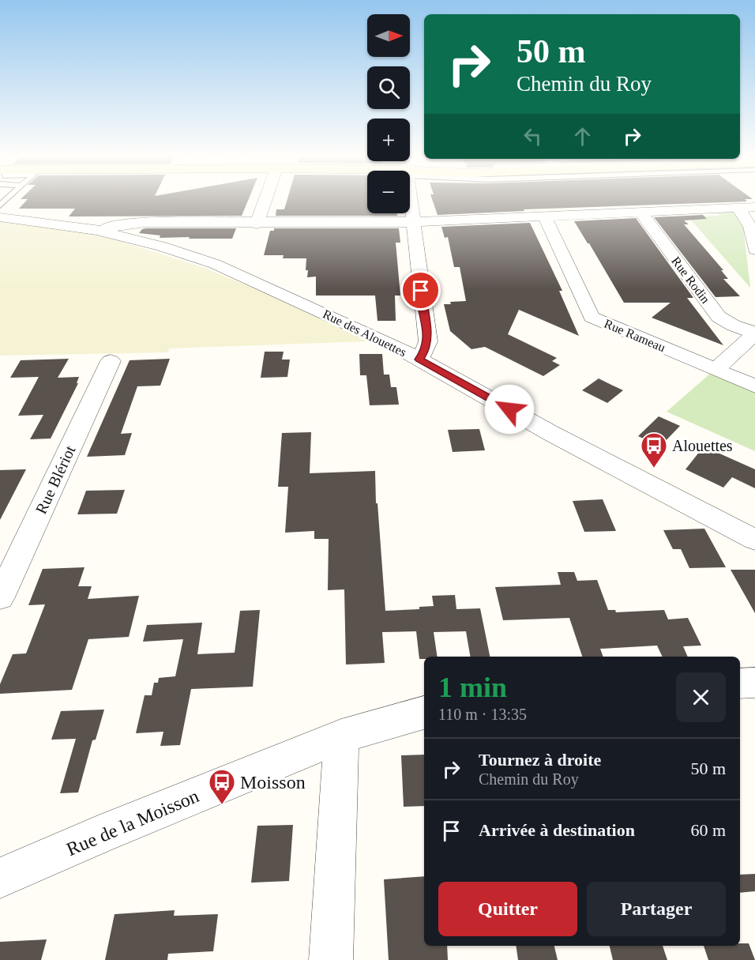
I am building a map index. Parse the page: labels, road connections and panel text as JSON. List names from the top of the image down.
{
  "streets": {
    "street": [
      "Rue Rodin",
      "Rue des Alouettes",
      "Rue Rameau",
      "Rue Blériot",
      "Rue de la Moisson"
    ]
  },
  "places": {
    "bus stop": ["Alouettes", "Moisson"]
  },
  "north": "right",
  "page": {
    "map_buttons": ["+", "−"],
    "turn": ["50 m", "Chemin du Roy"],
    "heading": ["1 min", "110 m · 13:35"],
    "list": [
      {
        "name": "Tournez à droite",
        "note": "Chemin du Roy",
        "value": "50 m"
      },
      {
        "name": "Arrivée à destination",
        "value": "60 m"
      }
    ],
    "buttons": ["Quitter", "Partager"]
  }
}
